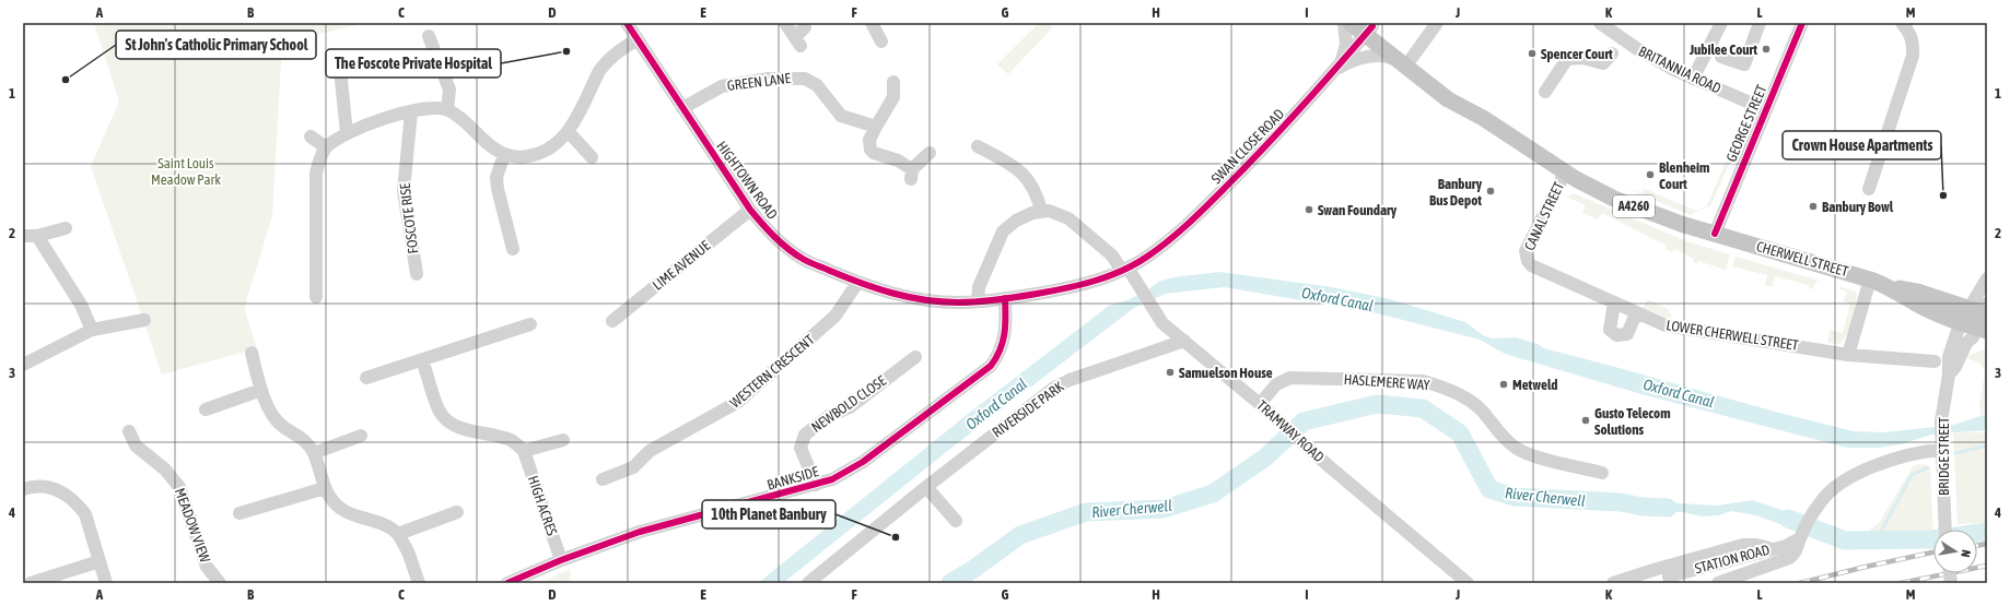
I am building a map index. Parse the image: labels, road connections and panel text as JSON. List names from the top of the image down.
{
  "streets": {
    "main road": ["A4260", "CHERWELL STREET"],
    "street": [
      "BRITANNIA ROAD",
      "GREEN LANE",
      "GEORGE STREET",
      "SWAN CLOSE ROAD",
      "HIGHTOWN ROAD",
      "CANAL STREET",
      "FOSCOTE RISE",
      "LIME AVENUE",
      "LOWER CHERWELL STREET",
      "WESTERN CRESCENT",
      "HASLEMERE WAY",
      "NEWBOLD CLOSE",
      "RIVERSIDE PARK",
      "TRAMWAY ROAD",
      "BRIDGE STREET",
      "BANKSIDE",
      "HIGH ACRES",
      "MEADOW VIEW",
      "STATION ROAD"
    ]
  },
  "crossings": [
    ["BRITANNIA ROAD", "GEORGE STREET"],
    ["GREEN LANE", "HIGHTOWN ROAD"],
    ["GEORGE STREET", "A4260"],
    ["GEORGE STREET", "CHERWELL STREET"],
    ["SWAN CLOSE ROAD", "HIGHTOWN ROAD"],
    ["SWAN CLOSE ROAD", "A4260"],
    ["SWAN CLOSE ROAD", "TRAMWAY ROAD"],
    ["HIGHTOWN ROAD", "LIME AVENUE"],
    ["HIGHTOWN ROAD", "WESTERN CRESCENT"],
    ["HIGHTOWN ROAD", "TRAMWAY ROAD"],
    ["HIGHTOWN ROAD", "BANKSIDE"],
    ["A4260", "CANAL STREET"],
    ["A4260", "CHERWELL STREET"],
    ["A4260", "BRIDGE STREET"],
    ["CANAL STREET", "LOWER CHERWELL STREET"],
    ["CHERWELL STREET", "BRIDGE STREET"],
    ["HASLEMERE WAY", "TRAMWAY ROAD"],
    ["NEWBOLD CLOSE", "BANKSIDE"],
    ["RIVERSIDE PARK", "TRAMWAY ROAD"],
    ["BRIDGE STREET", "STATION ROAD"],
    ["BANKSIDE", "HIGH ACRES"]
  ],
  "water": ["Oxford Canal", "River Cherwell"],
  "parks": ["Saint Louis Meadow Park"],
  "places": [
    "Jubilee Court",
    "The Foscote Private Hospital",
    "Spencer Court",
    "St John's Catholic Primary School",
    "Blenheim Court",
    "Banbury Bus Depot",
    "Crown House Apartments",
    "Banbury Bowl",
    "Swan Foundary",
    "Samuelson House",
    "Metweld",
    "Gusto Telecom Solutions",
    "10th Planet Banbury"
  ],
  "north": "right",
  "grid": {
    "columns": [
      "A",
      "B",
      "C",
      "D",
      "E",
      "F",
      "G",
      "H",
      "I",
      "J",
      "K",
      "L",
      "M"
    ],
    "rows": [
      "1",
      "2",
      "3",
      "4"
    ]
  }
}
